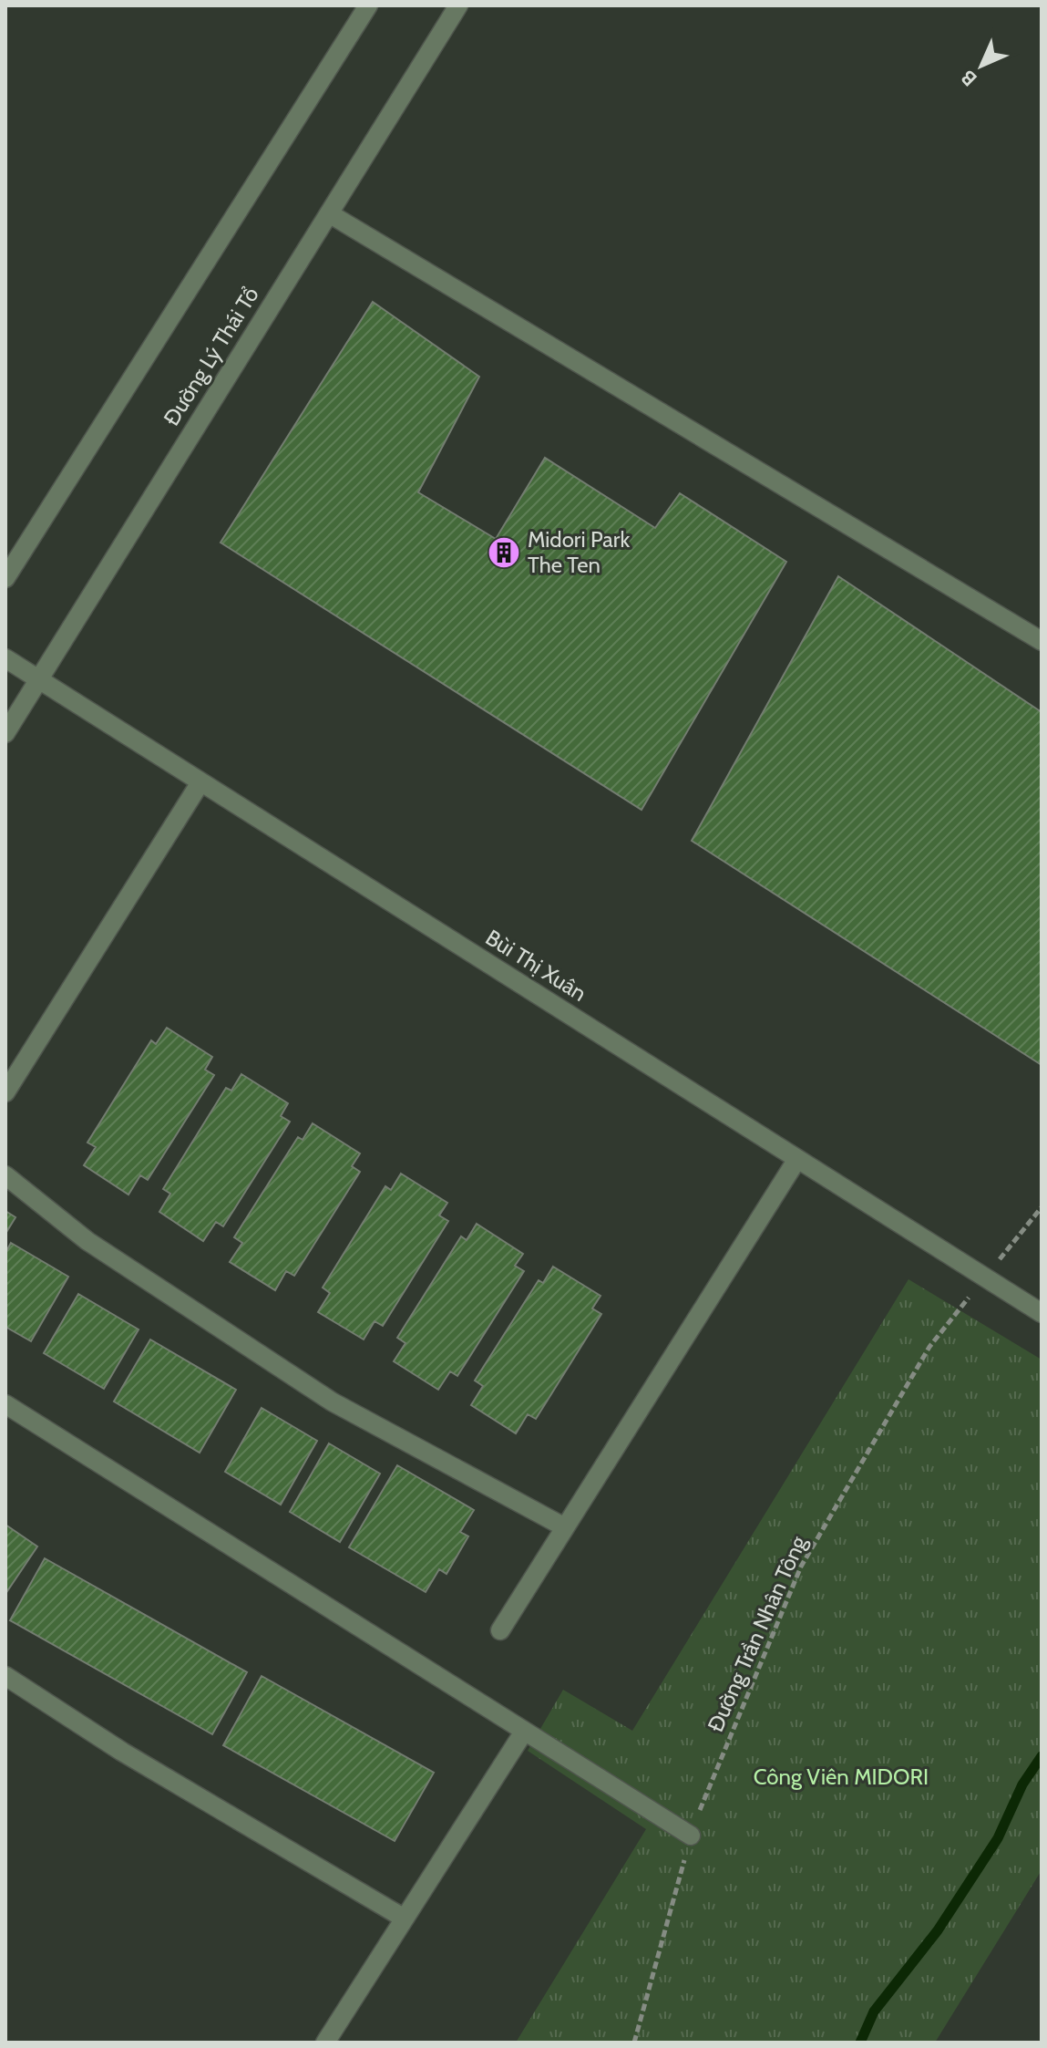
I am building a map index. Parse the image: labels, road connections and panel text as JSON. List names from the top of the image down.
{
  "streets": {
    "street": ["Đường Lý Thái Tổ", "Bùi Thị Xuân"],
    "path": ["Đường Trần Nhân Tông"]
  },
  "crossings": [
    ["Đường Lý Thái Tổ", "Bùi Thị Xuân"],
    ["Bùi Thị Xuân", "Đường Trần Nhân Tông"]
  ],
  "parks": ["Công Viên MIDORI"],
  "places": {
    "building": ["Midori Park The Ten"]
  },
  "north": "bottom left"
}
